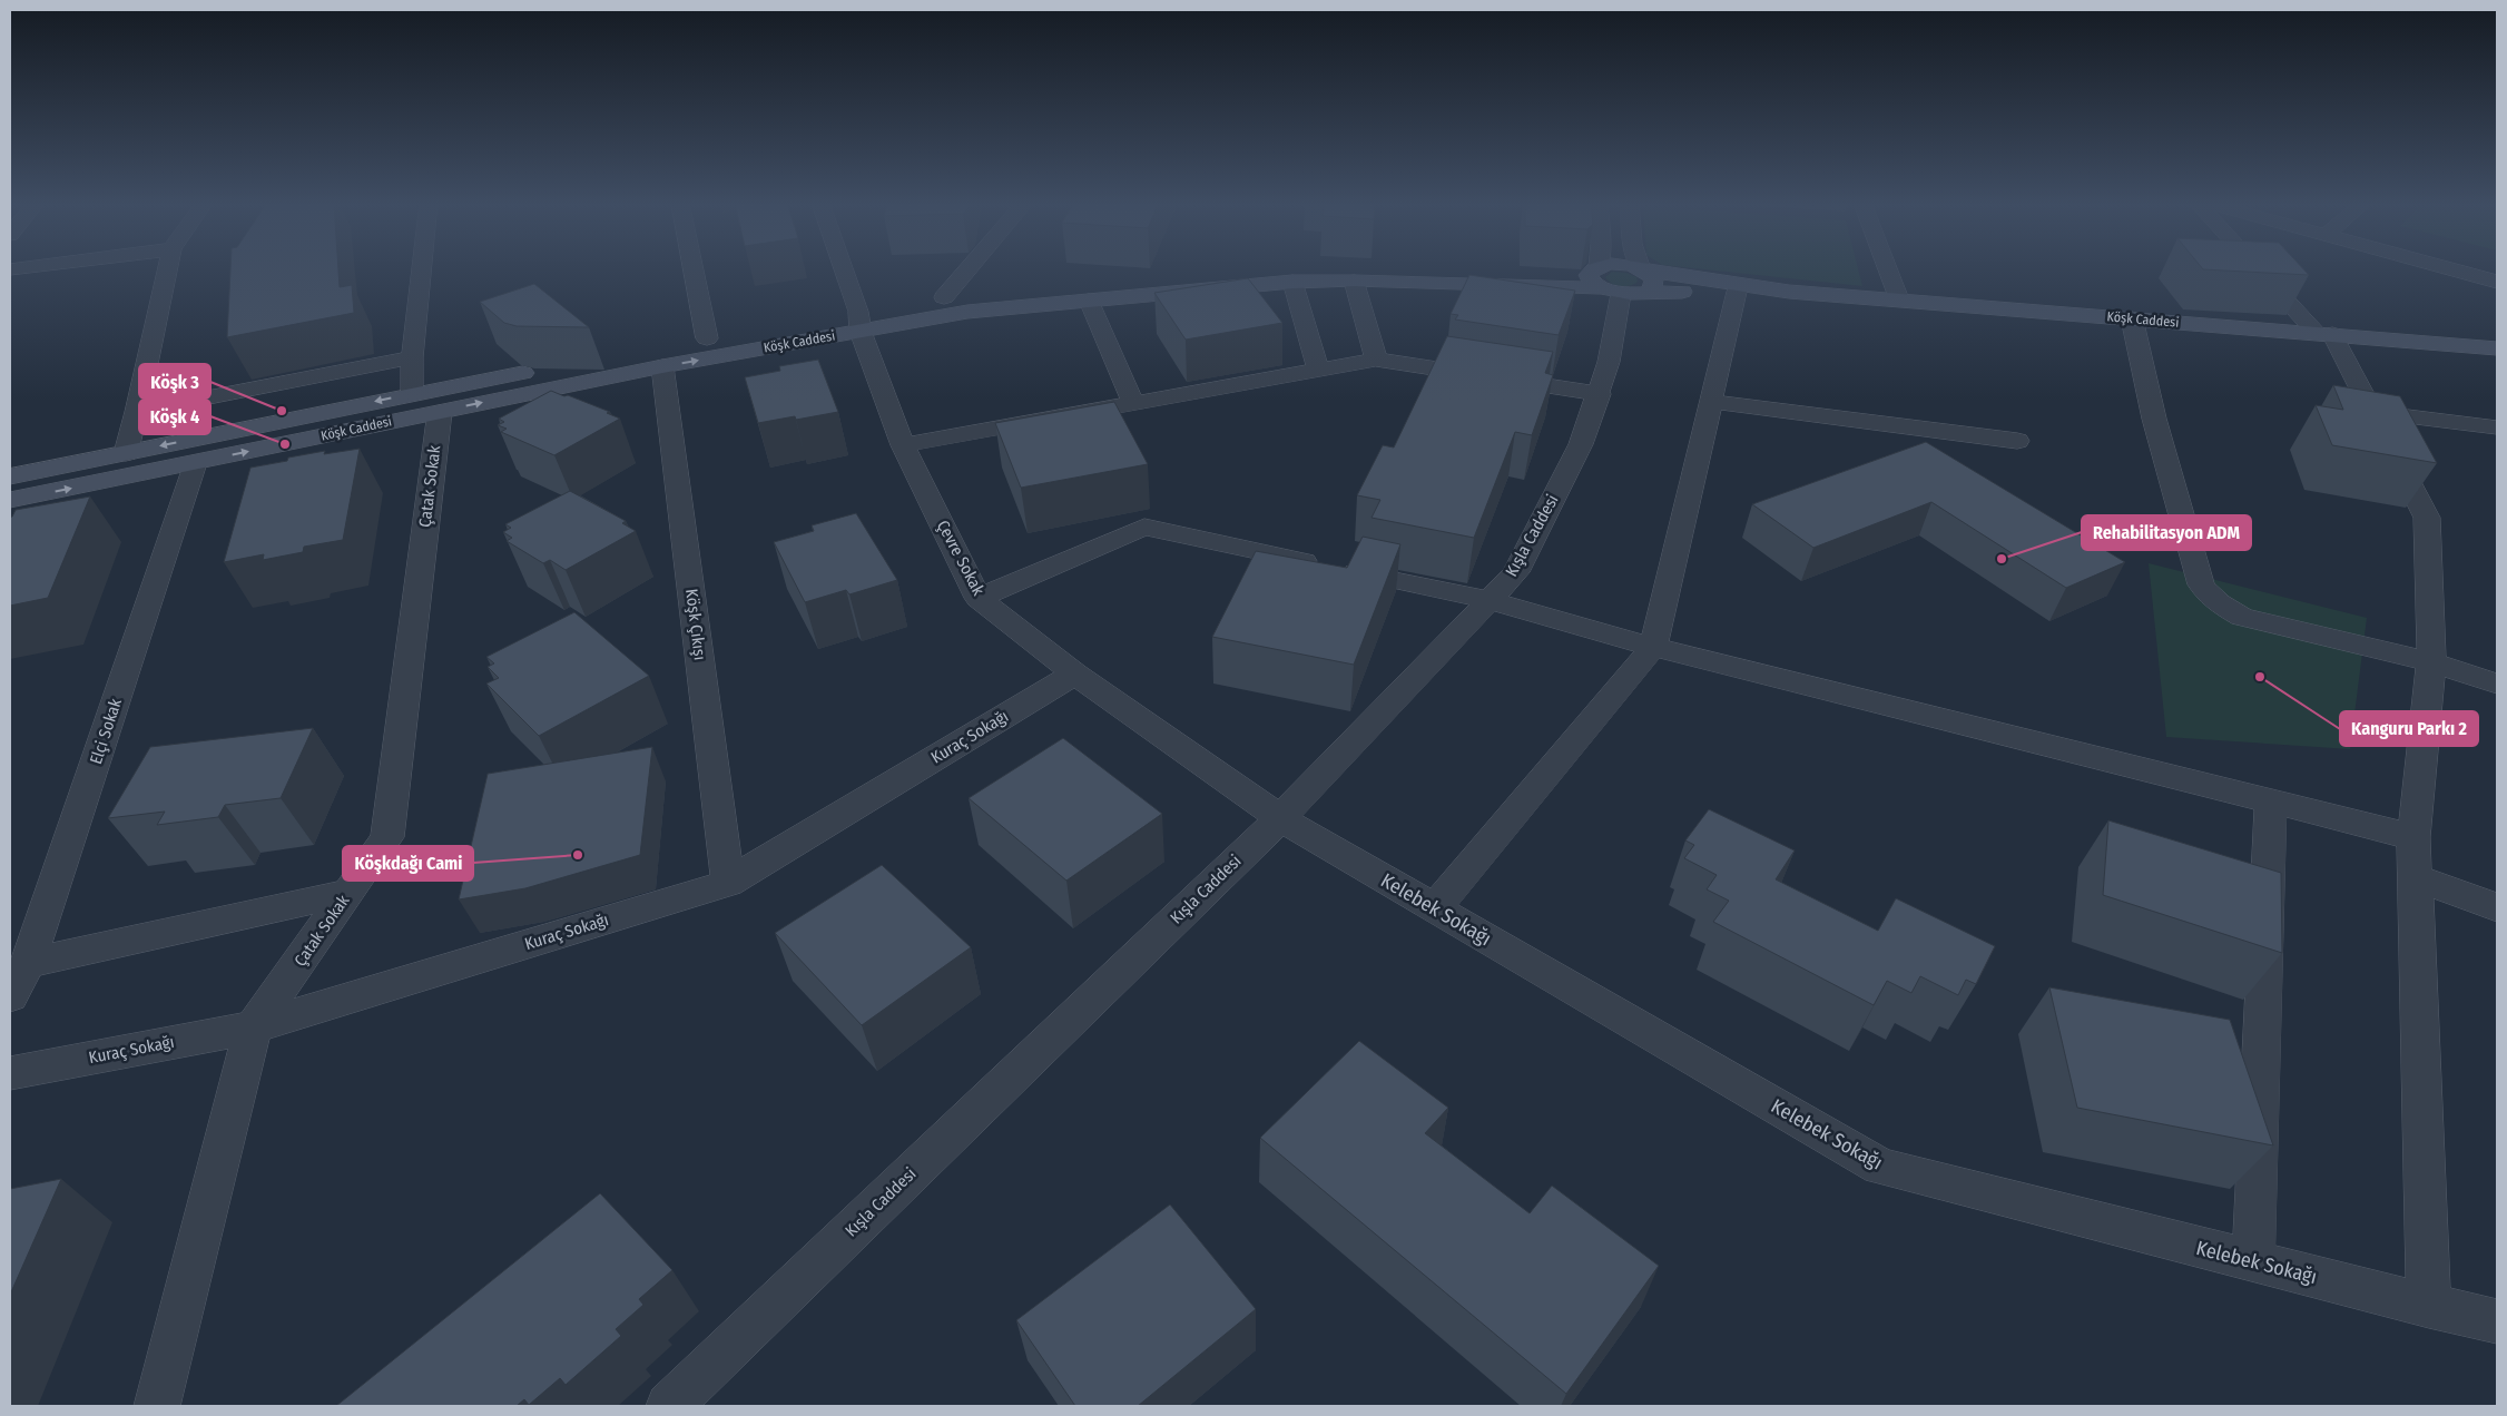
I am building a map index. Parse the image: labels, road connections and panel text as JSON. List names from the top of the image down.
{
  "streets": {
    "street": [
      "Köşk Caddesi",
      "Çatak Sokak",
      "Kışla Caddesi",
      "Çevre Sokak",
      "Köşk Çıkışı",
      "Elçi Sokak",
      "Kuraç Sokağı",
      "Kelebek Sokağı"
    ]
  },
  "crossings": [
    ["Köşk Caddesi", "Çatak Sokak"],
    ["Köşk Caddesi", "Kışla Caddesi"],
    ["Köşk Caddesi", "Çevre Sokak"],
    ["Köşk Caddesi", "Köşk Çıkışı"],
    ["Köşk Caddesi", "Elçi Sokak"],
    ["Çatak Sokak", "Kuraç Sokağı"],
    ["Kışla Caddesi", "Çevre Sokak"],
    ["Kışla Caddesi", "Kelebek Sokağı"],
    ["Çevre Sokak", "Kuraç Sokağı"],
    ["Çevre Sokak", "Kelebek Sokağı"],
    ["Köşk Çıkışı", "Kuraç Sokağı"]
  ],
  "places": [
    "Köşk 3",
    "Köşk 4",
    "Rehabilitasyon ADM",
    "Kanguru Parkı 2",
    "Köşkdağı Cami"
  ]
}
